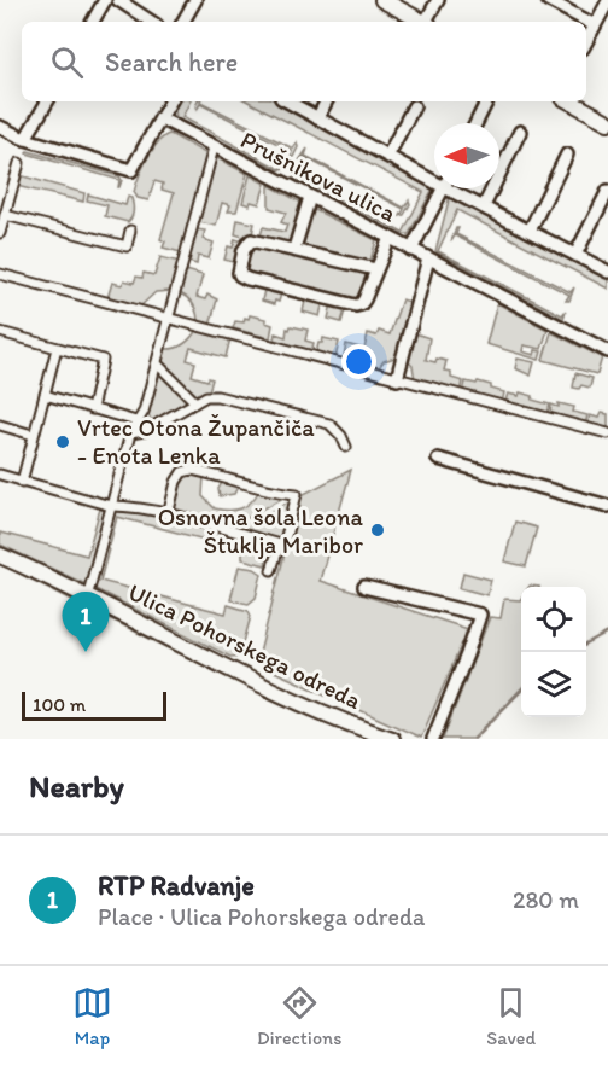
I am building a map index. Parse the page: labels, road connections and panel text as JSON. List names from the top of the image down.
{
  "streets": {
    "street": ["Prušnikova ulica", "Ulica Pohorskega odreda"]
  },
  "places": ["Vrtec Otona Župančiča - Enota Lenka", "Osnovna šola Leona Štuklja Maribor"],
  "scale_bar": "100 m",
  "north": "left",
  "page": {
    "search": "Search here",
    "pins": "1",
    "scale": "100 m",
    "heading": "Nearby",
    "list": [
      {
        "mark": "1",
        "name": "RTP Radvanje",
        "note": "Place · Ulica Pohorskega odreda",
        "value": "280 m"
      }
    ],
    "nav": ["Map", "Directions", "Saved"]
  }
}
